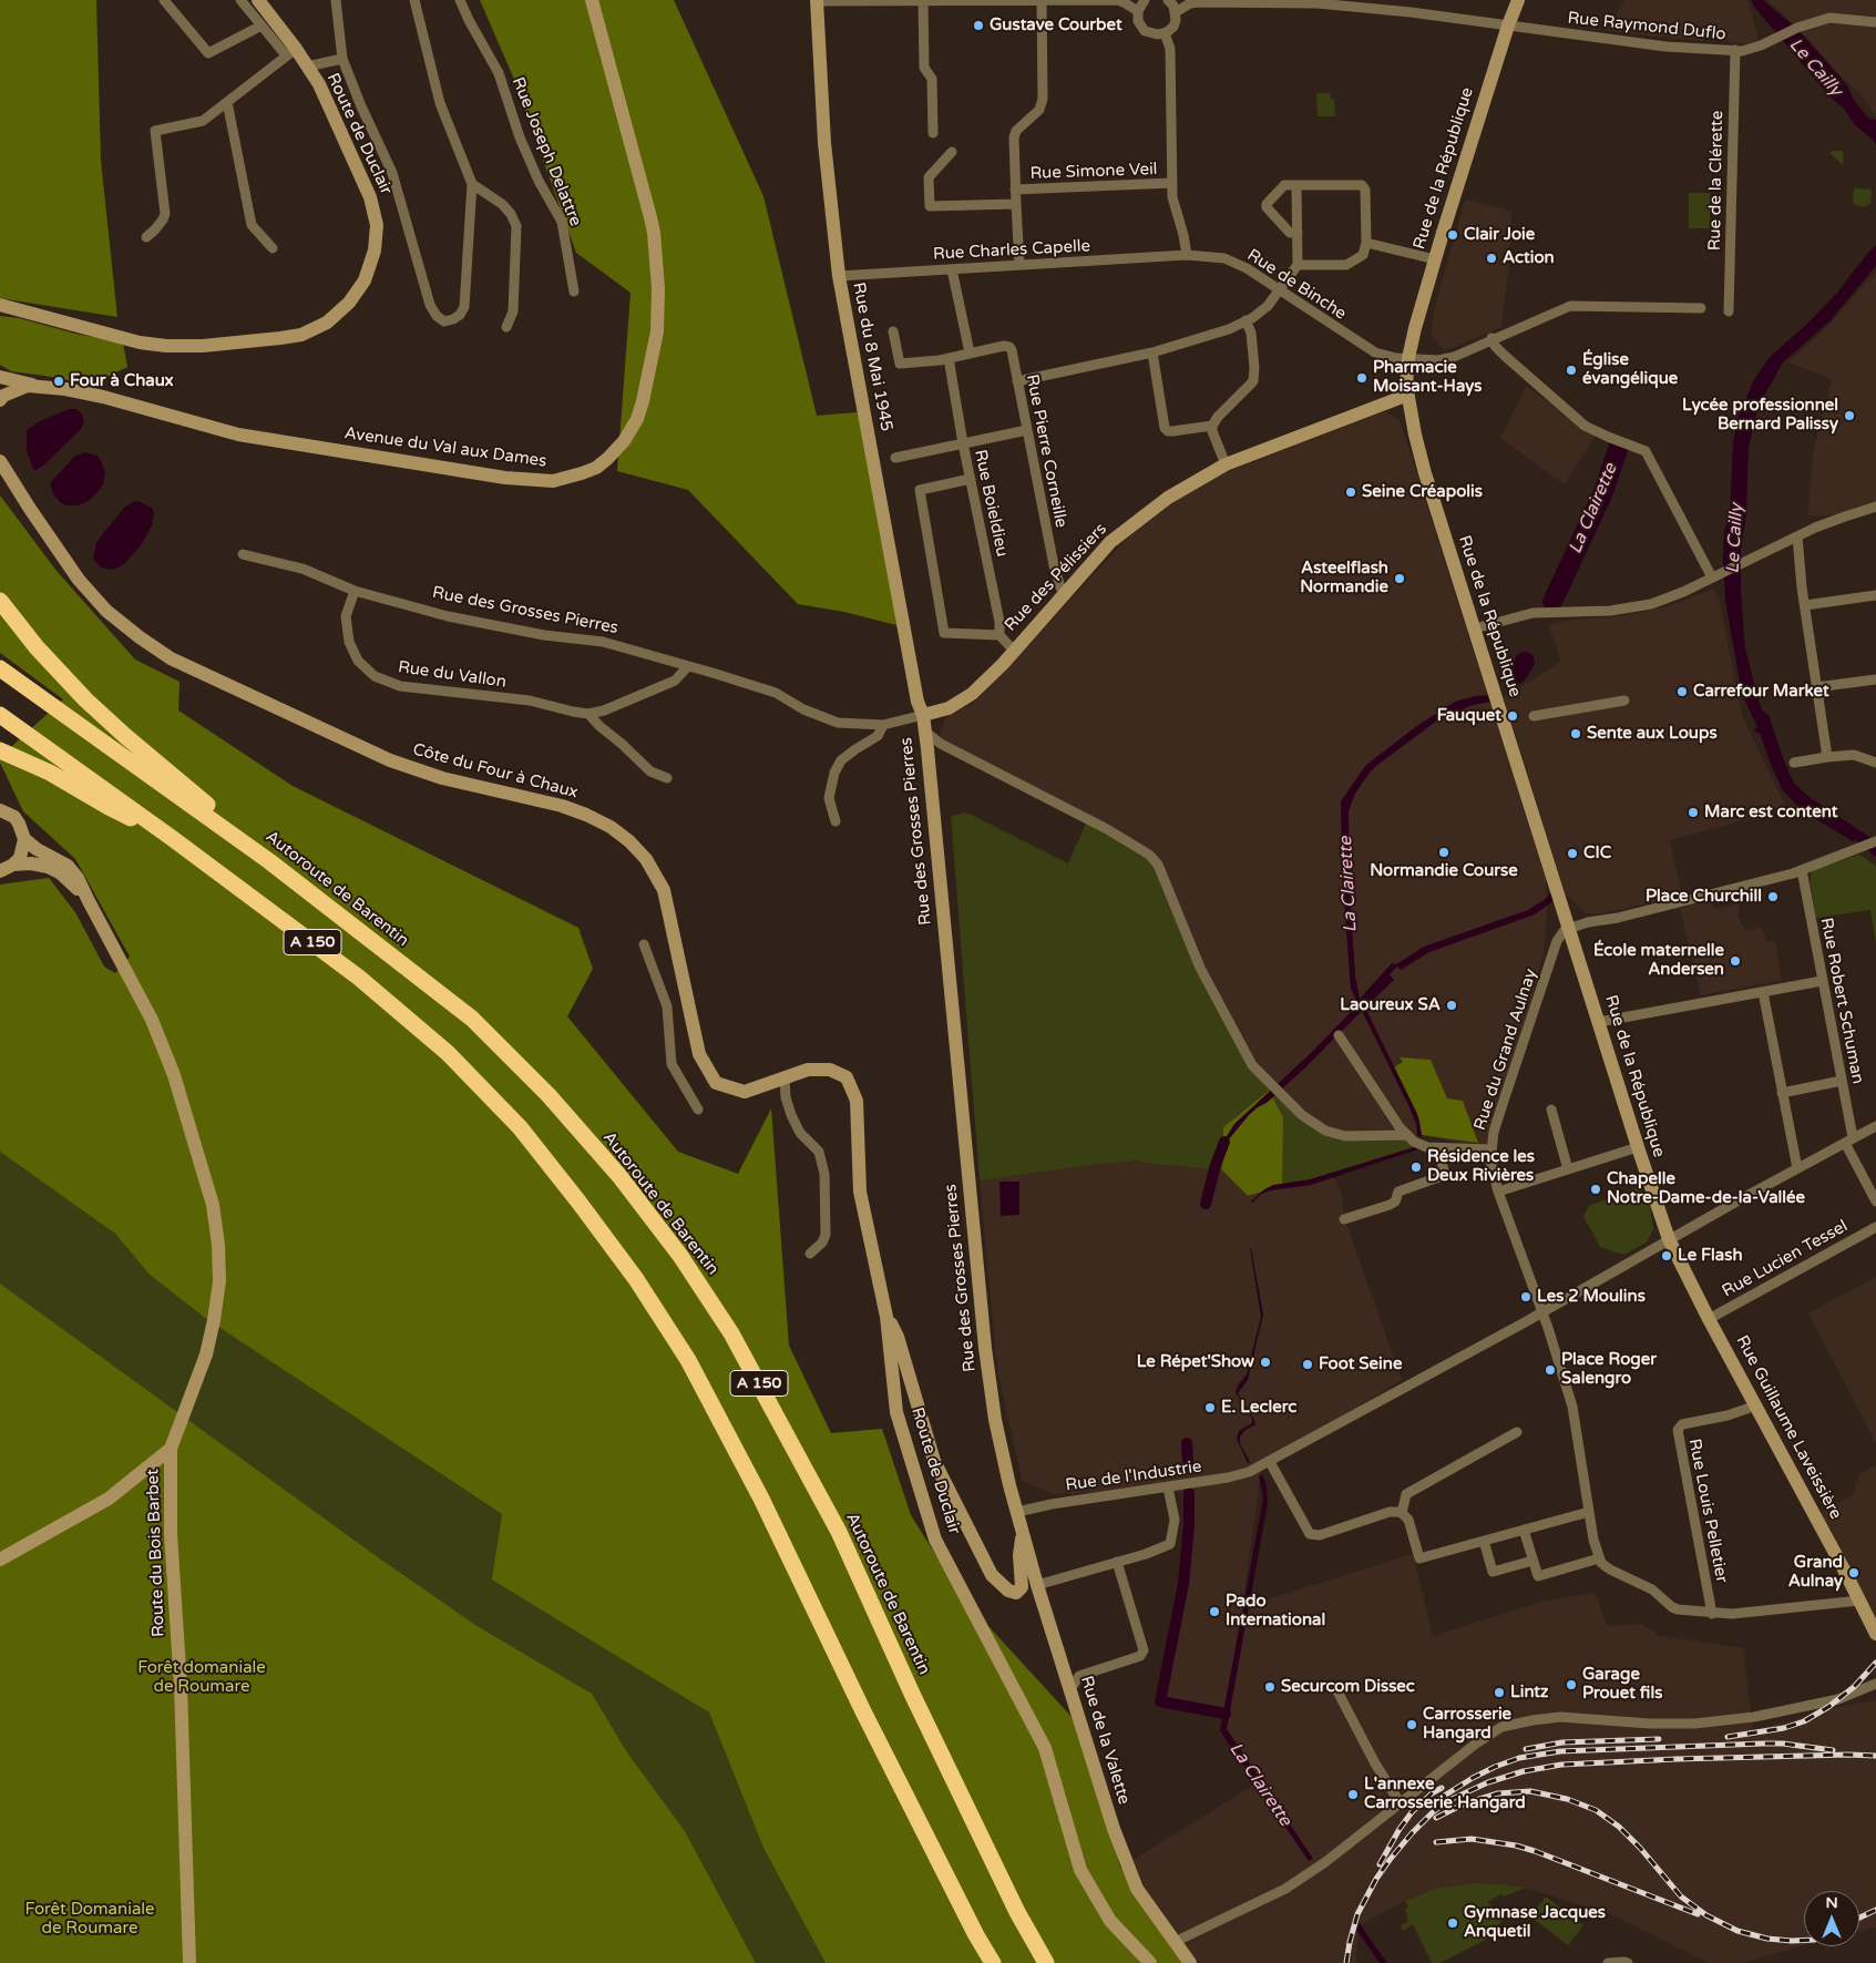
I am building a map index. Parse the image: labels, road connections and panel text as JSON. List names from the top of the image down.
{
  "streets": {
    "highway": ["Autoroute de Barentin", "A 150"],
    "street": [
      "Rue Raymond Duflo",
      "Route de Duclair",
      "Rue Joseph Delattre",
      "Rue de la République",
      "Rue Simone Veil",
      "Rue de la Clérette",
      "Rue Charles Capelle",
      "Rue de Binche",
      "Rue du 8 Mai 1945",
      "Avenue du Val aux Dames",
      "Rue Pierre Corneille",
      "Rue Boieldieu",
      "Rue des Pélissiers",
      "Rue des Grosses Pierres",
      "Rue du Vallon",
      "Côte du Four à Chaux",
      "Rue Robert Schuman",
      "Rue du Grand Aulnay",
      "Rue Lucien Tessel",
      "Rue Guillaume Laveissière",
      "Rue de l'Industrie",
      "Rue Louis Pelletier",
      "Route du Bois Barbet",
      "Rue de la Valette"
    ]
  },
  "crossings": [
    ["Rue Raymond Duflo", "Rue de la République"],
    ["Rue Raymond Duflo", "Rue de la Clérette"],
    ["Route de Duclair", "Côte du Four à Chaux"],
    ["Rue de la République", "Rue de Binche"],
    ["Rue de la République", "Rue des Pélissiers"],
    ["Rue de la République", "Rue du Grand Aulnay"],
    ["Rue de la République", "Rue Guillaume Laveissière"],
    ["Rue de la République", "Rue de l'Industrie"],
    ["Rue Charles Capelle", "Rue de Binche"],
    ["Rue Charles Capelle", "Rue du 8 Mai 1945"],
    ["Rue du 8 Mai 1945", "Rue des Pélissiers"],
    ["Rue du 8 Mai 1945", "Rue des Grosses Pierres"],
    ["Rue Pierre Corneille", "Rue des Pélissiers"],
    ["Rue des Pélissiers", "Rue des Grosses Pierres"],
    ["Rue des Grosses Pierres", "Rue du Vallon"],
    ["Rue des Grosses Pierres", "Rue de l'Industrie"],
    ["Rue des Grosses Pierres", "Rue de la Valette"],
    ["Rue Robert Schuman", "Rue de l'Industrie"],
    ["Rue du Grand Aulnay", "Rue de l'Industrie"],
    ["Rue Lucien Tessel", "Rue Guillaume Laveissière"],
    ["Rue Guillaume Laveissière", "Rue de l'Industrie"],
    ["Rue Guillaume Laveissière", "Rue Louis Pelletier"],
    ["Rue de l'Industrie", "Rue de la Valette"]
  ],
  "water": ["Le Cailly", "La Clairette"],
  "parks": ["Forêt domaniale de Roumare", "Forêt Domaniale de Roumare"],
  "places": [
    "Gustave Courbet",
    "Clair Joie",
    "Action",
    "Église évangélique",
    "Pharmacie Moisant-Hays",
    "Four à Chaux",
    "Lycée professionnel Bernard Palissy",
    "Seine Créapolis",
    "Asteelflash Normandie",
    "Carrefour Market",
    "Fauquet",
    "Sente aux Loups",
    "Marc est content",
    "Normandie Course",
    "CIC",
    "Place Churchill",
    "École maternelle Andersen",
    "Laoureux SA",
    "Résidence les Deux Rivières",
    "Chapelle Notre-Dame-de-la-Vallée",
    "Le Flash",
    "Les 2 Moulins",
    "Le Répet'Show",
    "Foot Seine",
    "Place Roger Salengro",
    "E. Leclerc",
    "Grand Aulnay",
    "Pado International",
    "Garage Prouet fils",
    "Securcom Dissec",
    "Lintz",
    "Carrosserie Hangard",
    "L'annexe Carrosserie Hangard",
    "Gymnase Jacques Anquetil"
  ],
  "north": "top"
}
